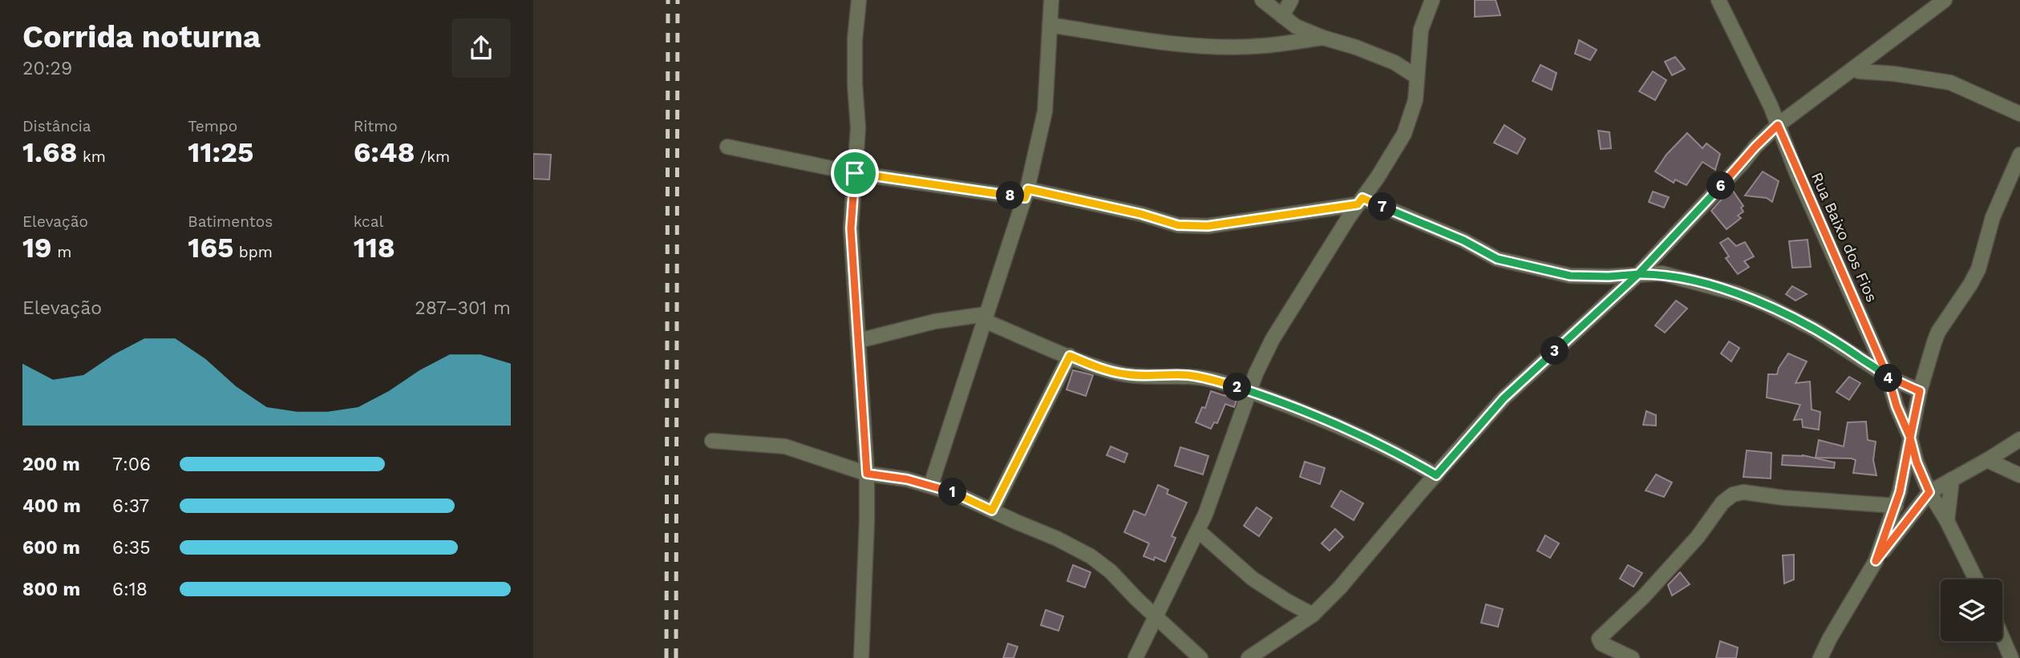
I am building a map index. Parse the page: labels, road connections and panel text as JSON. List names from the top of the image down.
{
  "streets": {
    "street": ["Rua Baixo dos Fios"]
  },
  "page": {
    "heading": ["Corrida noturna", "20:29"],
    "stats": [
      ["Distância", "1.68 km"],
      ["Tempo", "11:25"],
      ["Ritmo", "6:48 /km"],
      ["Elevação", "19 m"],
      ["Batimentos", "165 bpm"],
      ["kcal", "118"]
    ],
    "pins": [
      "6",
      "8",
      "7",
      "3",
      "4",
      "2",
      "1"
    ],
    "chart": ["Elevação", "287–301 m"],
    "list": [
      {
        "name": "200 m",
        "note": "7:06"
      },
      {
        "name": "400 m",
        "note": "6:37"
      },
      {
        "name": "600 m",
        "note": "6:35"
      },
      {
        "name": "800 m",
        "note": "6:18"
      }
    ]
  }
}
